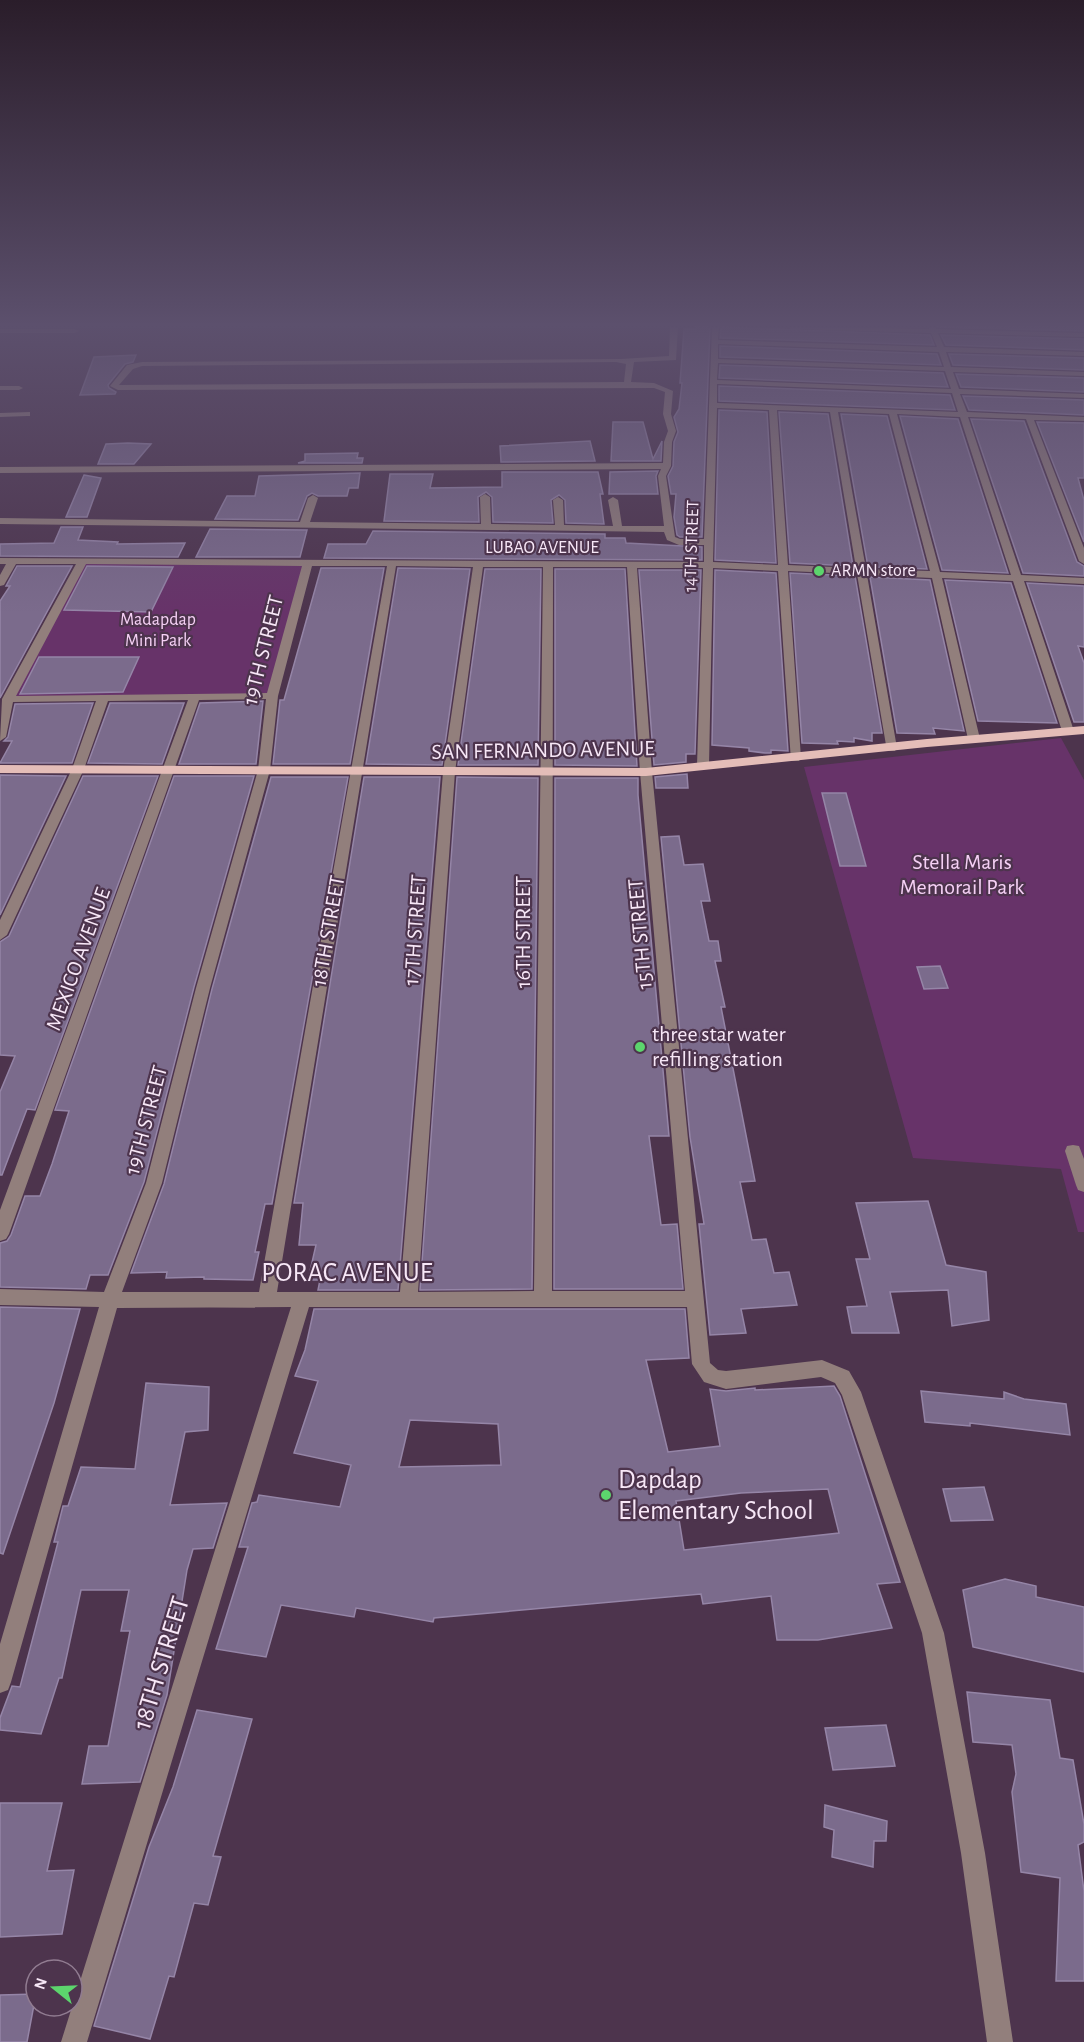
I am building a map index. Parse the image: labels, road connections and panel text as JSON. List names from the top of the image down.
{
  "streets": {
    "main road": ["SAN FERNANDO AVENUE"],
    "street": [
      "14TH STREET",
      "LUBAO AVENUE",
      "19TH STREET",
      "17TH STREET",
      "18TH STREET",
      "16TH STREET",
      "15TH STREET",
      "MEXICO AVENUE",
      "PORAC AVENUE"
    ]
  },
  "crossings": [
    ["14TH STREET", "LUBAO AVENUE"],
    ["14TH STREET", "SAN FERNANDO AVENUE"],
    ["LUBAO AVENUE", "19TH STREET"],
    ["LUBAO AVENUE", "17TH STREET"],
    ["LUBAO AVENUE", "18TH STREET"],
    ["LUBAO AVENUE", "16TH STREET"],
    ["LUBAO AVENUE", "15TH STREET"],
    ["19TH STREET", "SAN FERNANDO AVENUE"],
    ["19TH STREET", "PORAC AVENUE"],
    ["SAN FERNANDO AVENUE", "17TH STREET"],
    ["SAN FERNANDO AVENUE", "18TH STREET"],
    ["SAN FERNANDO AVENUE", "16TH STREET"],
    ["SAN FERNANDO AVENUE", "15TH STREET"],
    ["SAN FERNANDO AVENUE", "MEXICO AVENUE"],
    ["17TH STREET", "PORAC AVENUE"],
    ["18TH STREET", "PORAC AVENUE"],
    ["16TH STREET", "PORAC AVENUE"],
    ["15TH STREET", "PORAC AVENUE"]
  ],
  "parks": ["Madapdap Mini Park", "Stella Maris Memorail Park"],
  "places": ["ARMN store", "three star water refilling station", "Dapdap Elementary School"],
  "north": "left"
}
